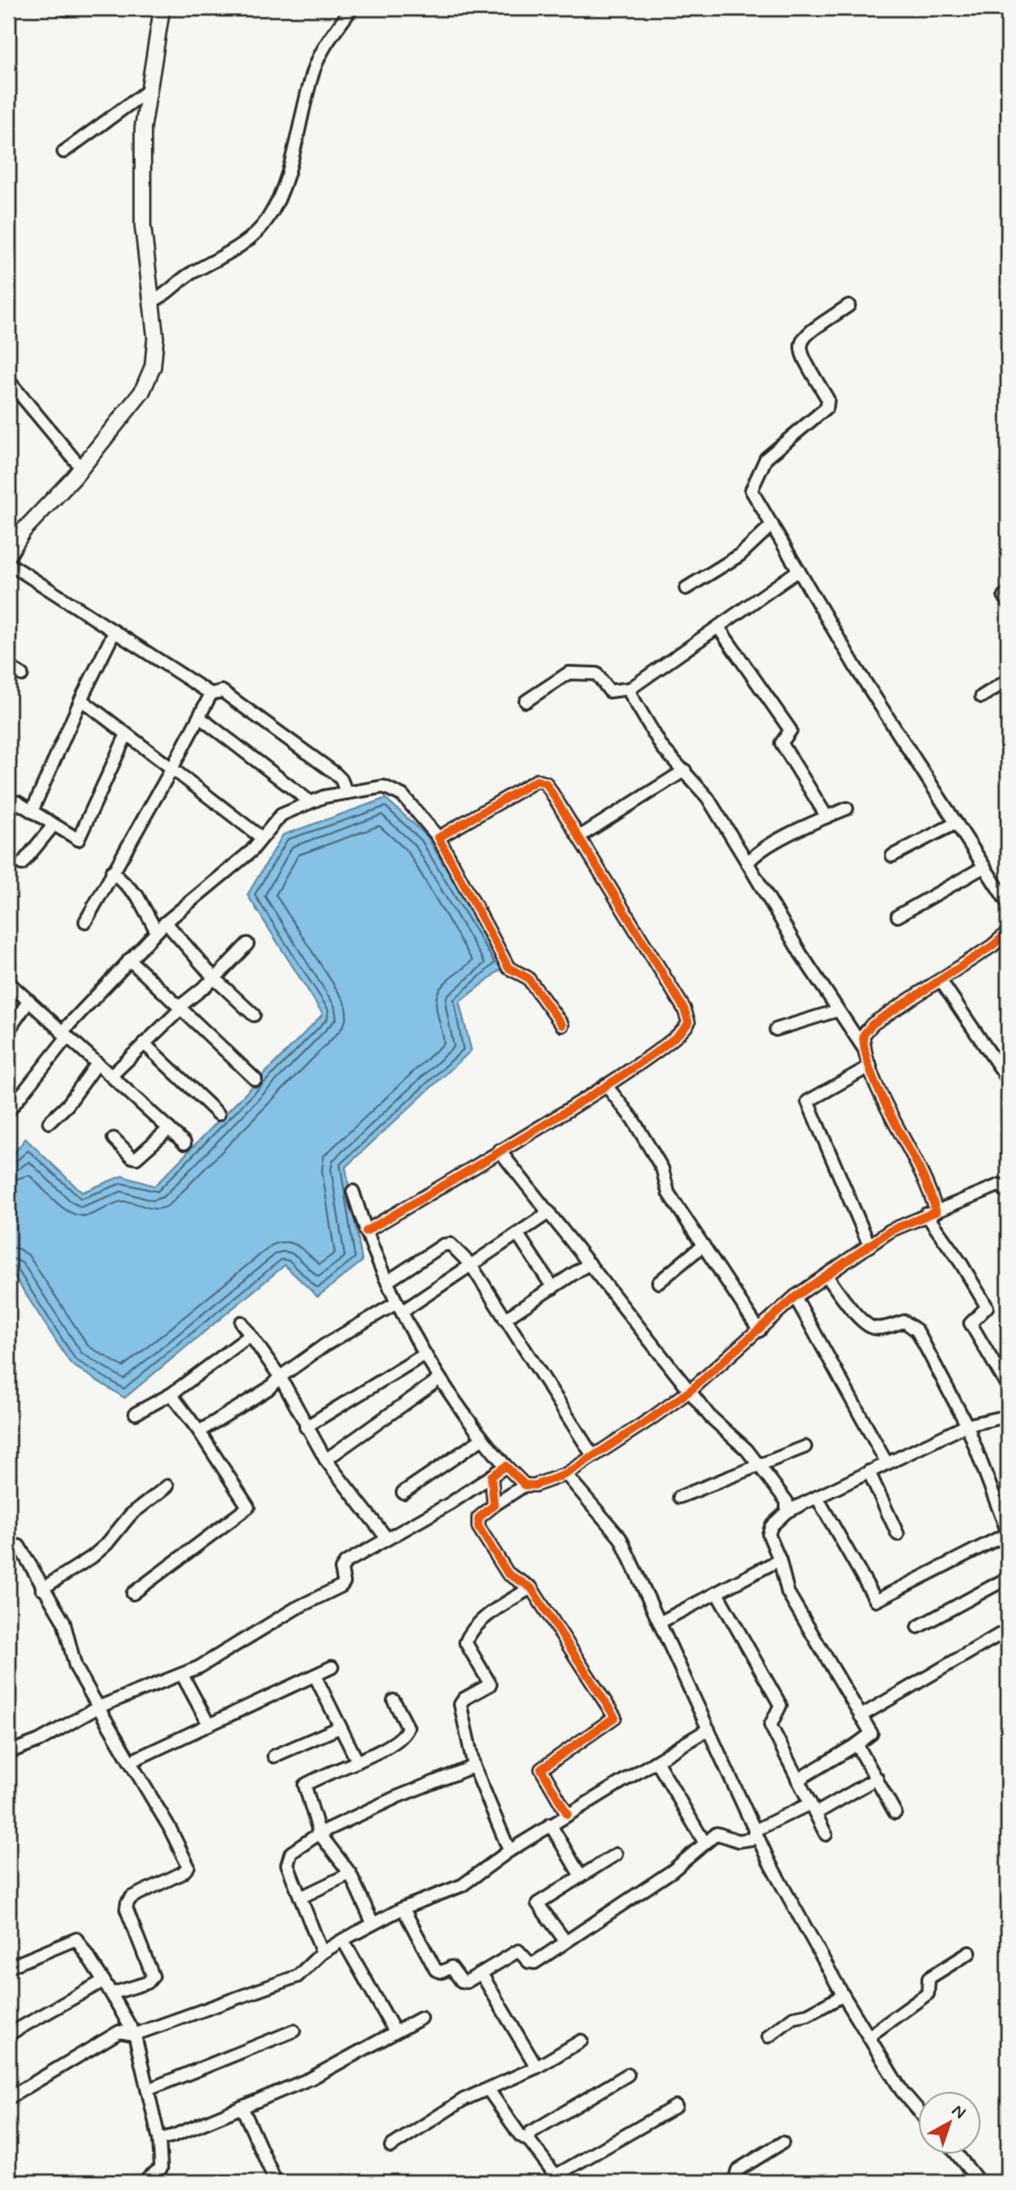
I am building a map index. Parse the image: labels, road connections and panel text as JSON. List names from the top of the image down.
{
  "north": "top right"
}
